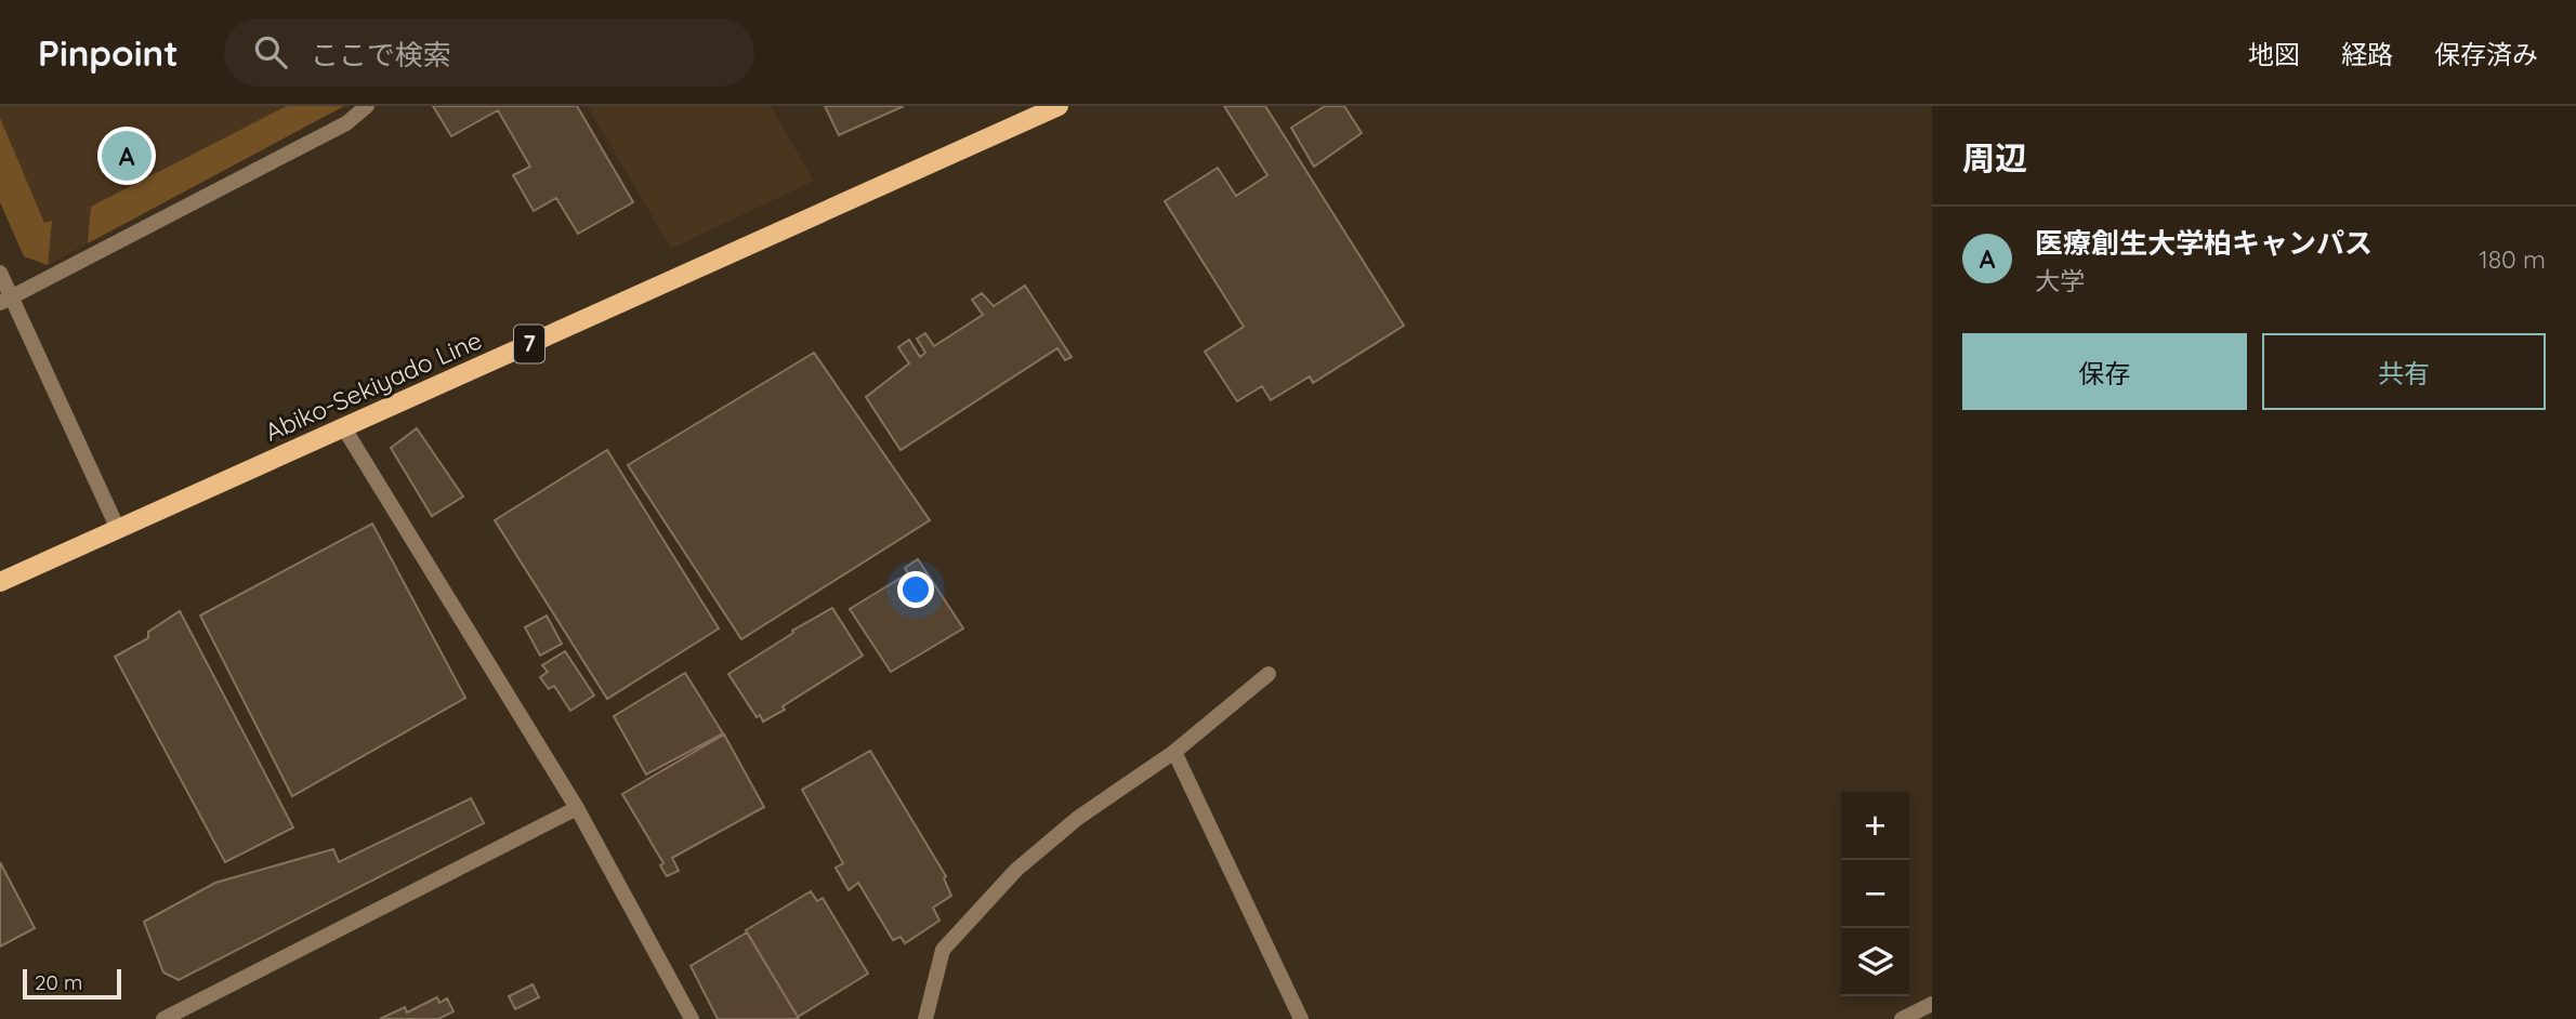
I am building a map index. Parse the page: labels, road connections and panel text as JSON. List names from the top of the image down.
{
  "streets": {
    "main road": ["7", "Abiko-Sekiyado Line"]
  },
  "scale_bar": "20 m",
  "page": {
    "header": "Pinpoint",
    "search": "ここで検索",
    "nav": ["地図", "経路", "保存済み"],
    "heading": "周辺",
    "pins": "A",
    "list": [
      {
        "mark": "A",
        "name": "医療創生大学柏キャンパス",
        "note": "大学",
        "value": "180 m"
      }
    ],
    "buttons": ["保存", "共有"],
    "map_buttons": ["+", "−"],
    "scale": "20 m"
  }
}
